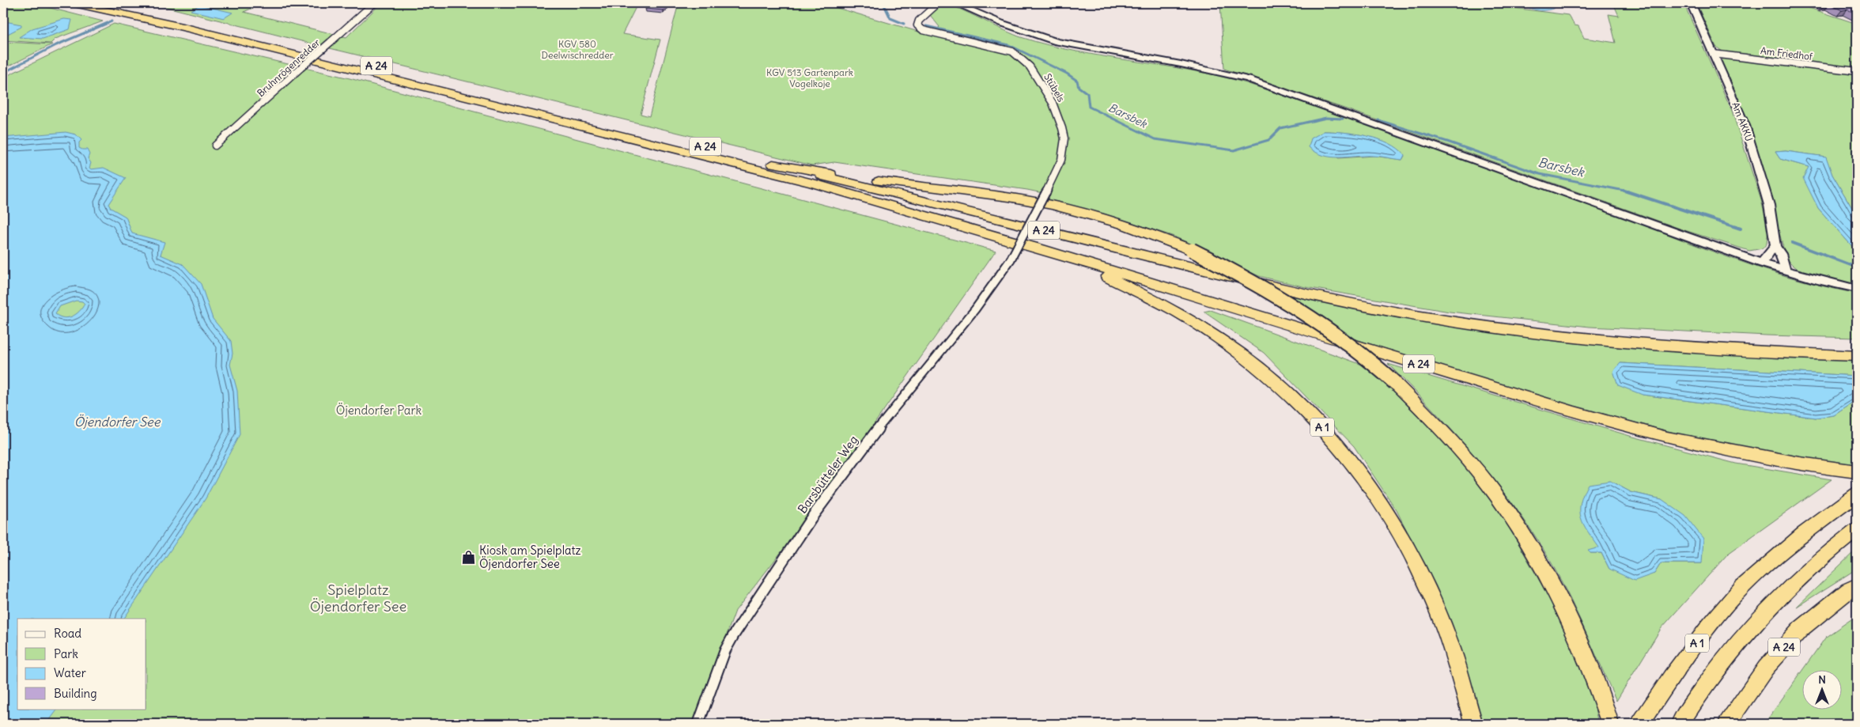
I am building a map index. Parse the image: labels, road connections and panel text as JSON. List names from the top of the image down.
{
  "streets": {
    "highway": ["A 24", "A 1"],
    "main road": ["Am AKKU"],
    "street": [
      "Am Friedhof",
      "Bruhnrögenredder",
      "Stübels",
      "Barsbütteler Weg"
    ]
  },
  "crossings": [
    ["Am Friedhof", "Am AKKU"],
    ["A 24", "A 1"],
    ["Stübels", "Barsbütteler Weg"]
  ],
  "water": ["Barsbek", "Öjendorfer See"],
  "parks": [
    "KGV 580 Deelwischredder",
    "KGV 513 Gartenpark Vogelkoje",
    "Öjendorfer Park",
    "Spielplatz Öjendorfer See"
  ],
  "places": {
    "shop": ["Kiosk am Spielplatz Öjendorfer See"]
  },
  "legend": [
    "Road",
    "Park",
    "Water",
    "Building"
  ],
  "north": "top"
}
